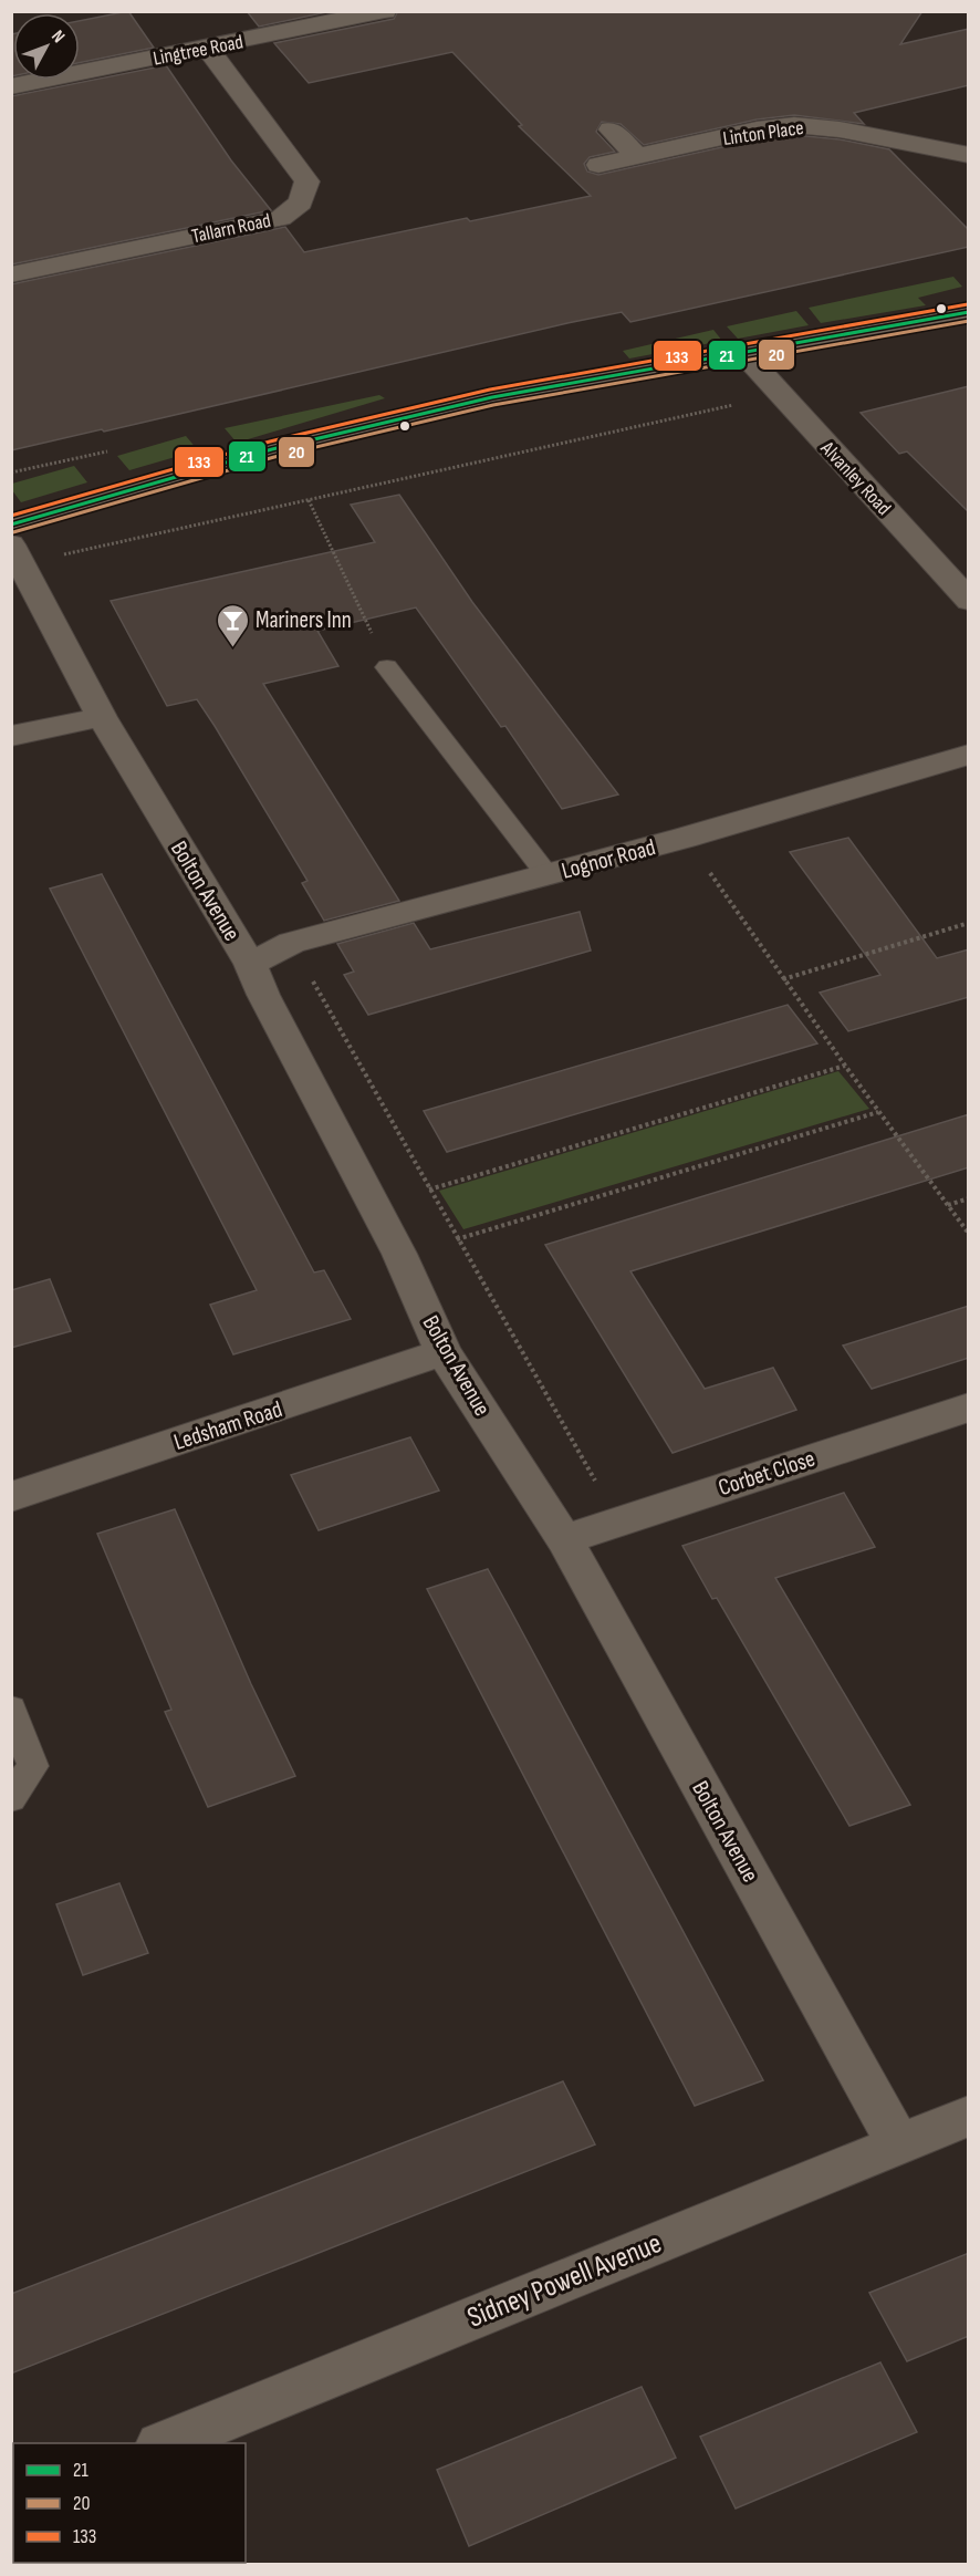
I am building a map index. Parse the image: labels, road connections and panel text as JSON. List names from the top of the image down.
{
  "streets": {
    "street": [
      "Lingtree Road",
      "Linton Place",
      "Tallarn Road",
      "Alvanley Road",
      "Lognor Road",
      "Bolton Avenue",
      "Ledsham Road",
      "Corbet Close",
      "Sidney Powell Avenue"
    ]
  },
  "crossings": [
    ["Lingtree Road", "Tallarn Road"],
    ["Lognor Road", "Bolton Avenue"],
    ["Bolton Avenue", "Ledsham Road"],
    ["Bolton Avenue", "Corbet Close"],
    ["Bolton Avenue", "Sidney Powell Avenue"]
  ],
  "places": {
    "bar": ["Mariners Inn"]
  },
  "lines": ["transit line 133", "transit line 21", "transit line 20"],
  "legend": ["21", "20", "133"],
  "north": "top right"
}
